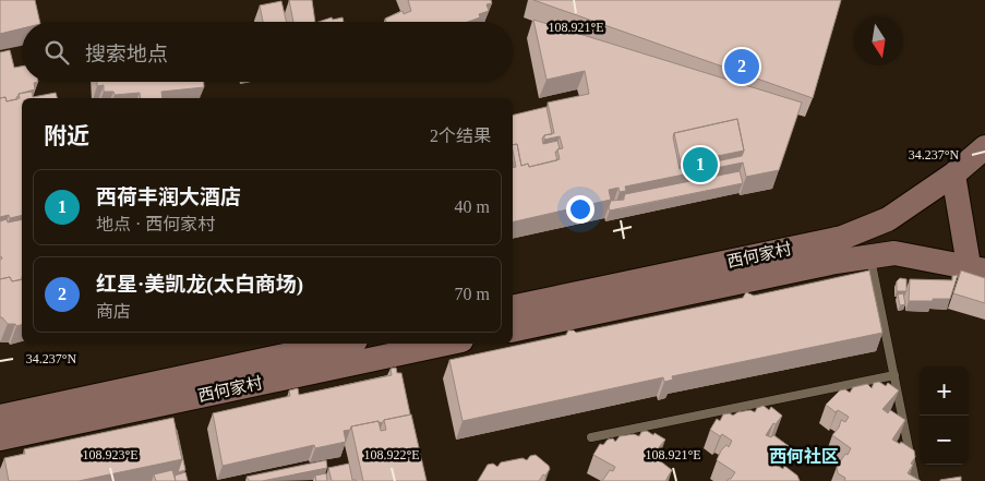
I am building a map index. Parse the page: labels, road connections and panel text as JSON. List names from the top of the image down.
{
  "streets": {
    "street": ["西何家村"]
  },
  "districts": ["西何社区"],
  "north": "bottom",
  "page": {
    "search": "搜索地点",
    "pins": ["2", "1"],
    "heading": ["附近", "2个结果"],
    "list": [
      {
        "mark": "1",
        "name": "西荷丰润大酒店",
        "note": "地点 · 西何家村",
        "value": "40 m"
      },
      {
        "mark": "2",
        "name": "红星·美凯龙(太白商场)",
        "note": "商店",
        "value": "70 m"
      }
    ],
    "map_buttons": ["+", "−"]
  },
  "coordinates": [
    "108.921°E",
    "34.237°N",
    "108.923°E",
    "108.922°E"
  ]
}
